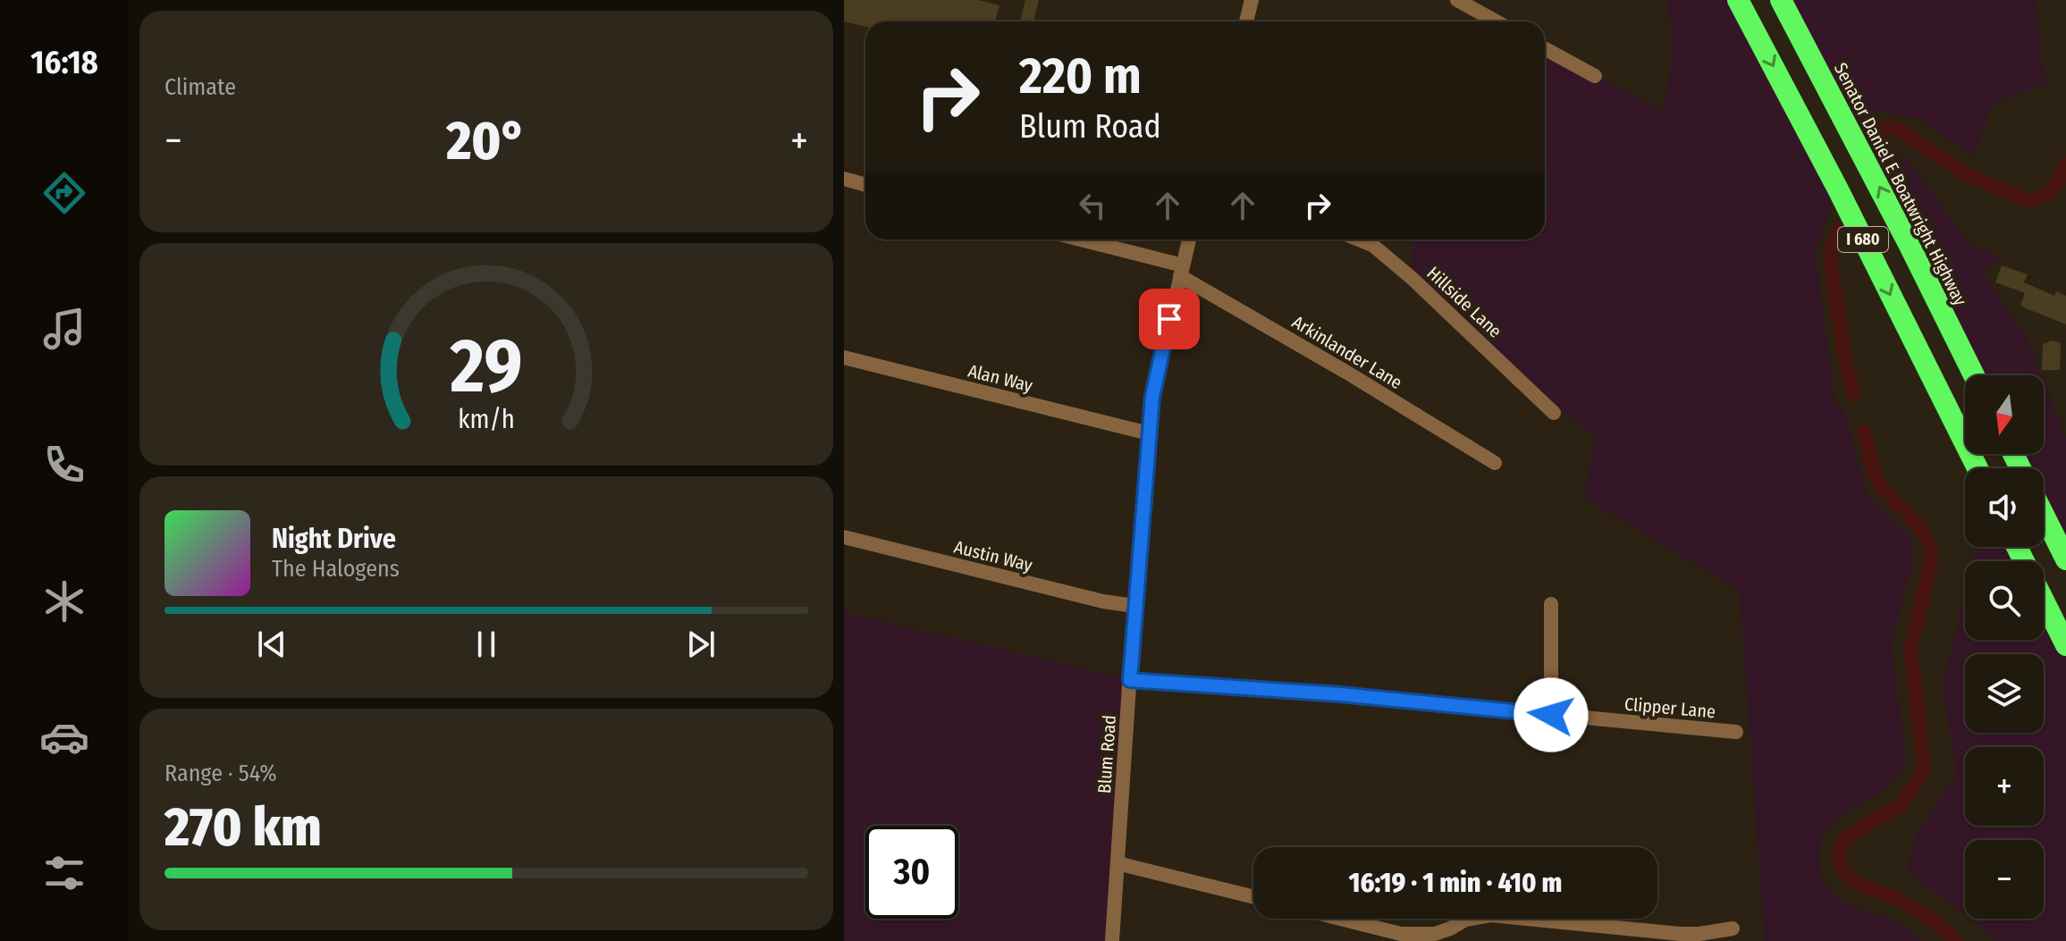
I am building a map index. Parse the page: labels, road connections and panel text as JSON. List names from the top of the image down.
{
  "streets": {
    "highway": ["Senator Daniel E Boatwright Highway", "I 680"],
    "street": [
      "Hillside Lane",
      "Arkinlander Lane",
      "Alan Way",
      "Austin Way",
      "Clipper Lane",
      "Blum Road"
    ]
  },
  "crossings": [
    ["Arkinlander Lane", "Blum Road"],
    ["Alan Way", "Blum Road"],
    ["Austin Way", "Blum Road"],
    ["Clipper Lane", "Blum Road"]
  ],
  "north": "bottom",
  "page": {
    "tabs": "16:18",
    "tile": [
      "Climate",
      ["Range · 54%", "270 km"]
    ],
    "turn": ["220 m", "Blum Road"],
    "heat": ["−", "20°", "+"],
    "map_buttons": ["+", "−"],
    "song": ["Night Drive", "The Halogens"],
    "limit": "30",
    "trip": "16:19 · 1 min · 410 m",
    "gauge": ["29", "km/h"]
  }
}
